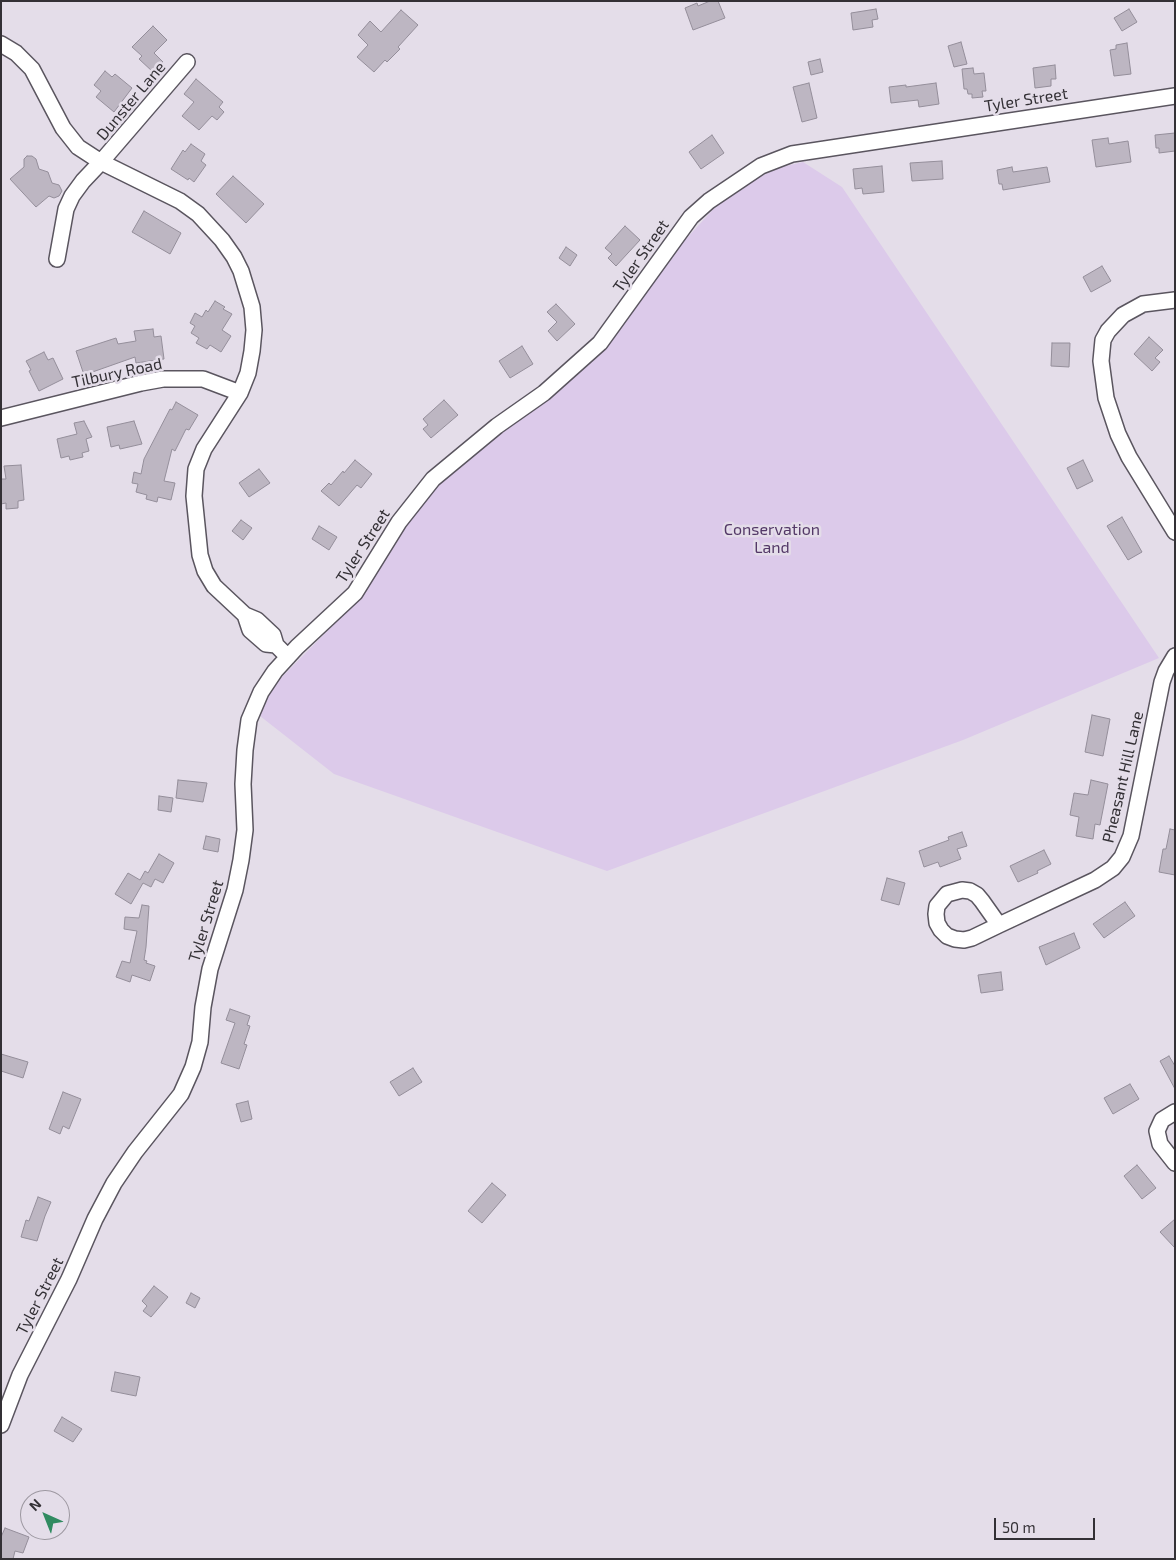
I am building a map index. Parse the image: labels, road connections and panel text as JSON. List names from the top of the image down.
{
  "streets": {
    "street": [
      "Tyler Street",
      "Dunster Lane",
      "Tilbury Road",
      "Pheasant Hill Lane"
    ]
  },
  "parks": ["Conservation Land"],
  "scale_bar": "50 m",
  "north": "top left"
}
